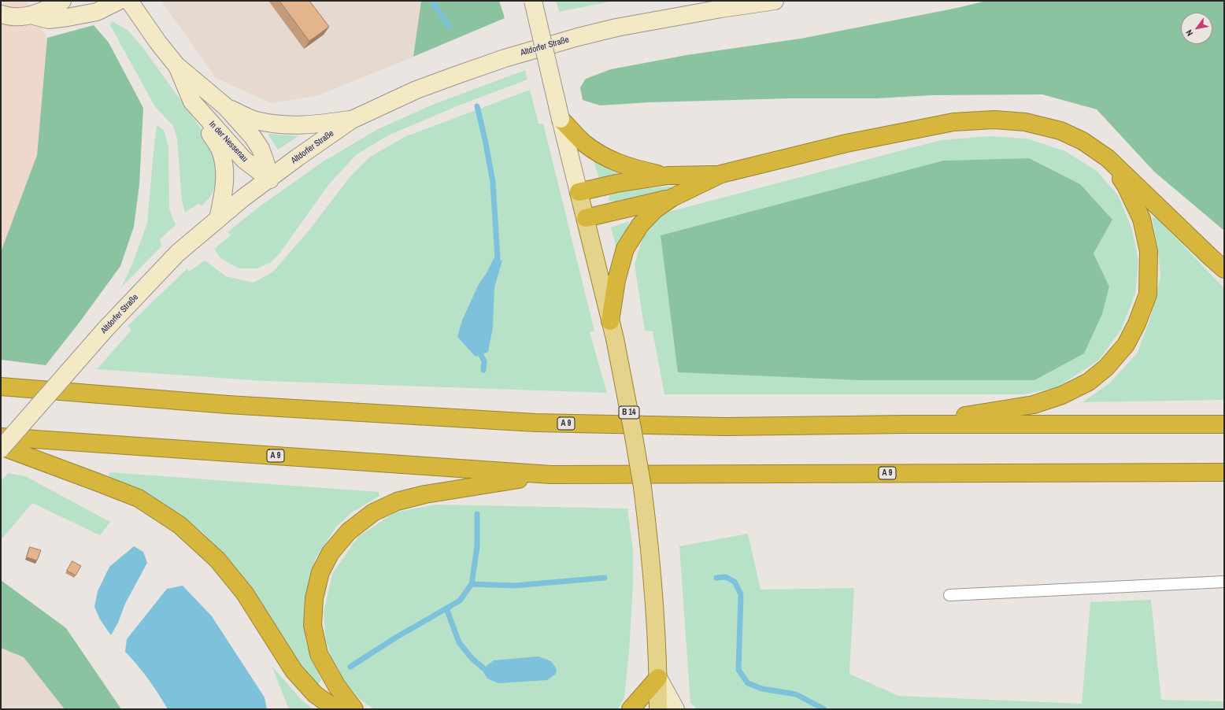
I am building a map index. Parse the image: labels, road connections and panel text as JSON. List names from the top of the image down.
{
  "streets": {
    "highway": ["A 9"],
    "main road": ["Altdorfer Straße", "In der Nessenau", "B 14"]
  },
  "crossings": [
    ["Altdorfer Straße", "In der Nessenau"]
  ],
  "north": "bottom left"
}
